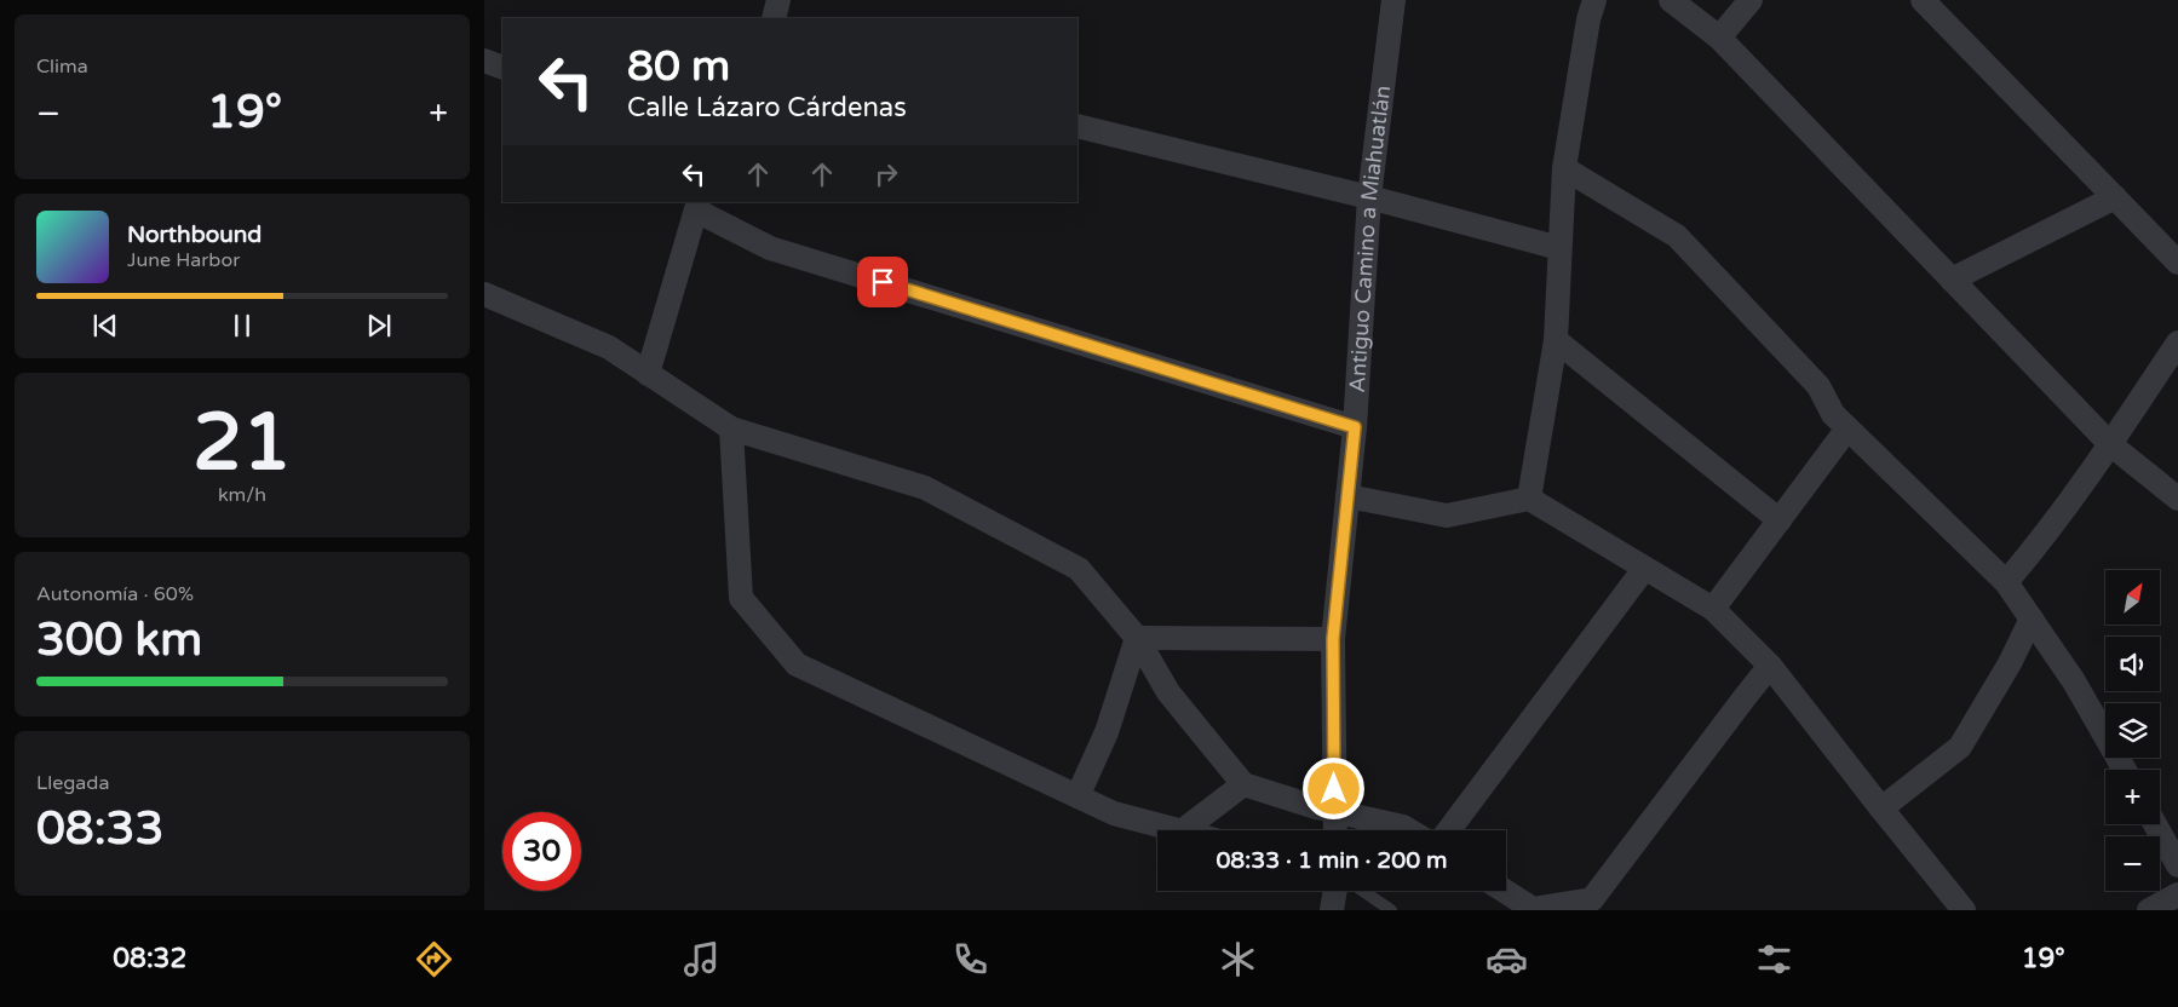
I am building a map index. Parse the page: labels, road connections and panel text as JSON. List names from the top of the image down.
{
  "streets": {
    "street": ["Antiguo Camino a Miahuatlán"]
  },
  "north": "top right",
  "page": {
    "tile": [
      "Clima",
      ["21", "km/h"],
      ["Autonomía · 60%", "300 km"],
      ["Llegada", "08:33"]
    ],
    "turn": ["80 m", "Calle Lázaro Cárdenas"],
    "heat": ["−", "19°", "+"],
    "song": ["Northbound", "June Harbor"],
    "map_buttons": ["+", "−"],
    "limit": "30",
    "trip": "08:33 · 1 min · 200 m",
    "tabs": ["08:32", "19°"]
  }
}
